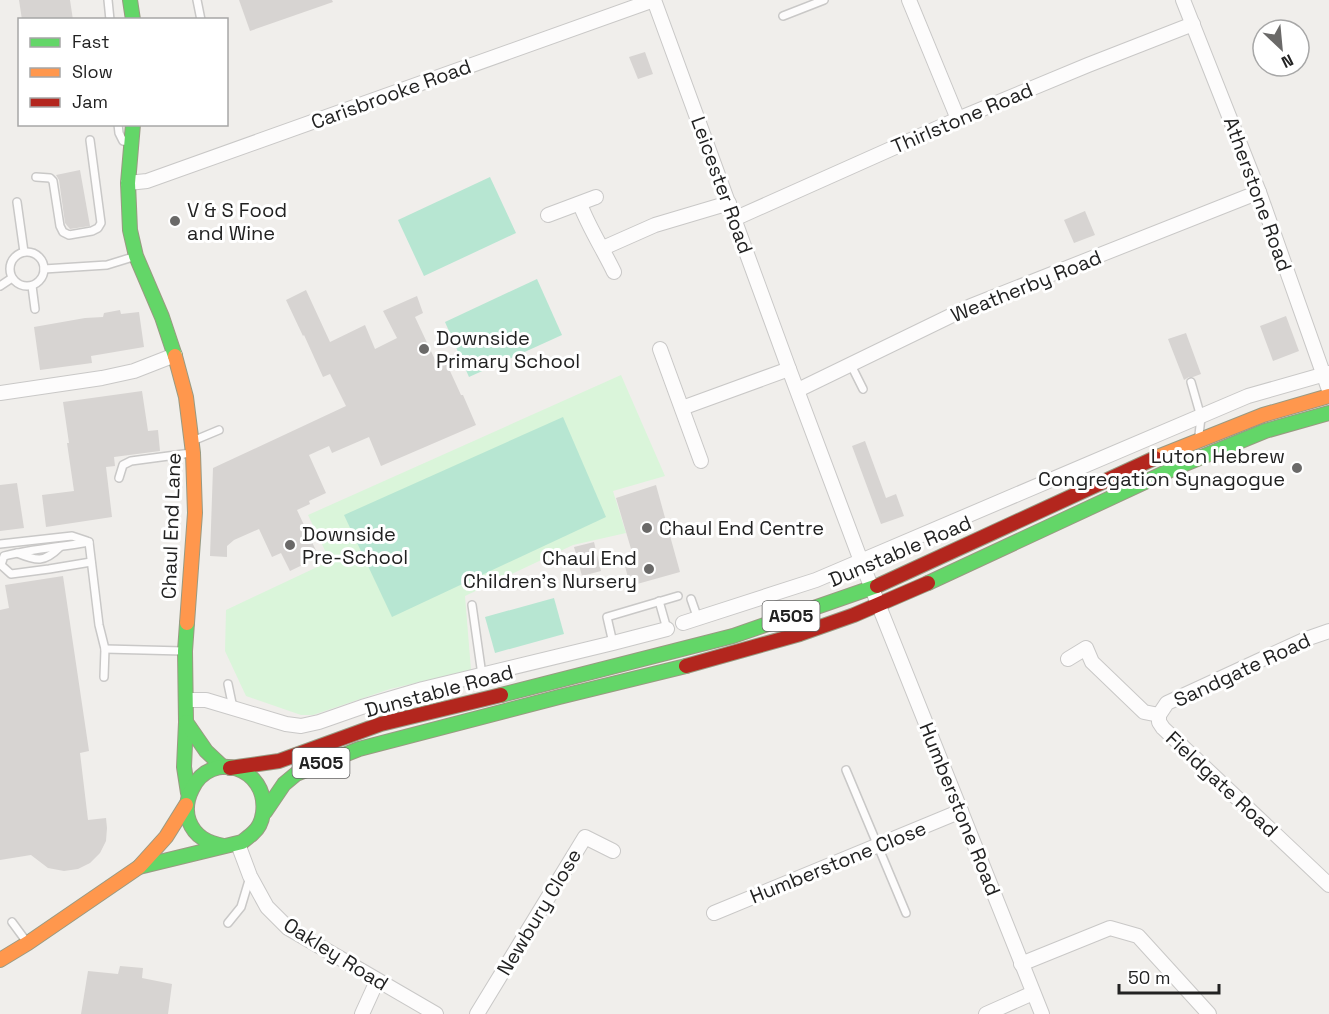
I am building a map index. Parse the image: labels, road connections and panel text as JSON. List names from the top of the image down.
{
  "streets": {
    "main road": ["Chaul End Lane", "Dunstable Road", "A505"],
    "street": [
      "Carisbrooke Road",
      "Thirlstone Road",
      "Leicester Road",
      "Atherstone Road",
      "Weatherby Road",
      "Sandgate Road",
      "Fieldgate Road",
      "Humberstone Road",
      "Humberstone Close",
      "Newbury Close",
      "Oakley Road"
    ]
  },
  "crossings": [
    ["Carisbrooke Road", "Leicester Road"],
    ["Carisbrooke Road", "Chaul End Lane"],
    ["Thirlstone Road", "Leicester Road"],
    ["Thirlstone Road", "Atherstone Road"],
    ["Leicester Road", "Weatherby Road"],
    ["Leicester Road", "Dunstable Road"],
    ["Leicester Road", "Humberstone Road"],
    ["Atherstone Road", "Weatherby Road"],
    ["Atherstone Road", "Dunstable Road"],
    ["Chaul End Lane", "Dunstable Road"],
    ["Chaul End Lane", "Oakley Road"],
    ["Dunstable Road", "Humberstone Road"],
    ["Dunstable Road", "Oakley Road"],
    ["Sandgate Road", "Fieldgate Road"],
    ["Humberstone Road", "Humberstone Close"]
  ],
  "places": [
    "V & S Food and Wine",
    "Downside Primary School",
    "Luton Hebrew Congregation Synagogue",
    "Chaul End Centre",
    "Downside Pre-School",
    "Chaul End Children's Nursery"
  ],
  "legend": ["Fast", "Slow", "Jam"],
  "scale_bar": "50 m",
  "north": "bottom right"
}
